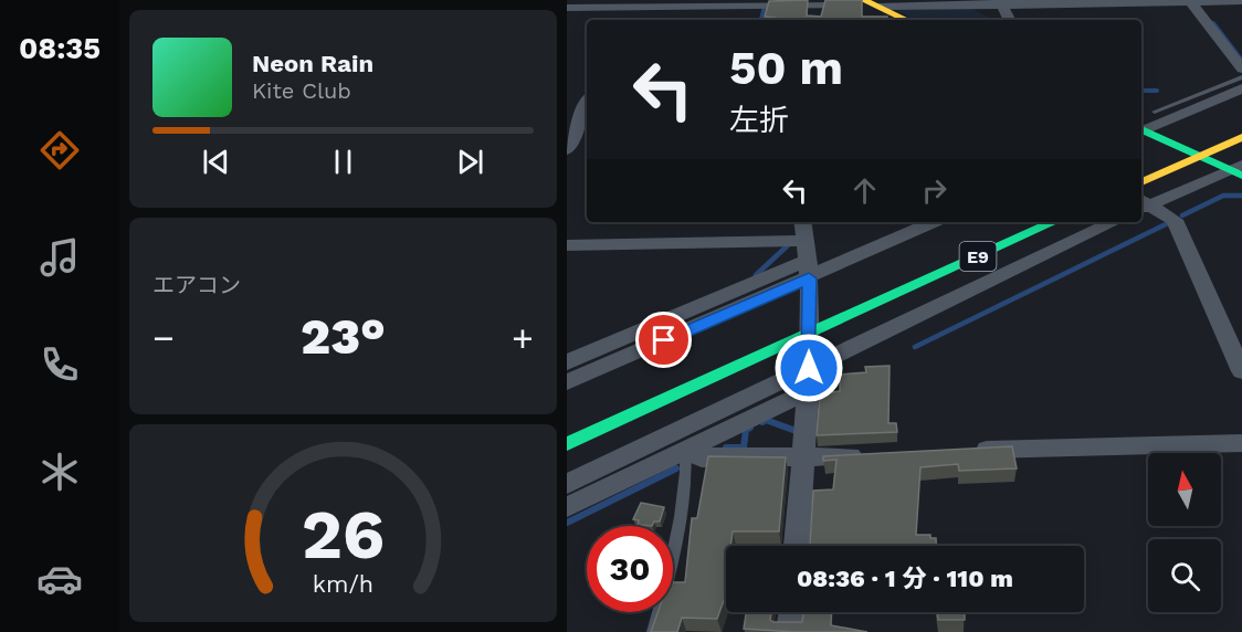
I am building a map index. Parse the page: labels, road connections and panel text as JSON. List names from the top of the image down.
{
  "streets": {
    "main road": ["E9"]
  },
  "north": "top",
  "page": {
    "tabs": "08:35",
    "turn": ["50 m", "左折"],
    "song": ["Neon Rain", "Kite Club"],
    "tile": "エアコン",
    "heat": ["−", "23°", "+"],
    "limit": "30",
    "trip": "08:36 · 1 分 · 110 m",
    "gauge": ["26", "km/h"]
  }
}
